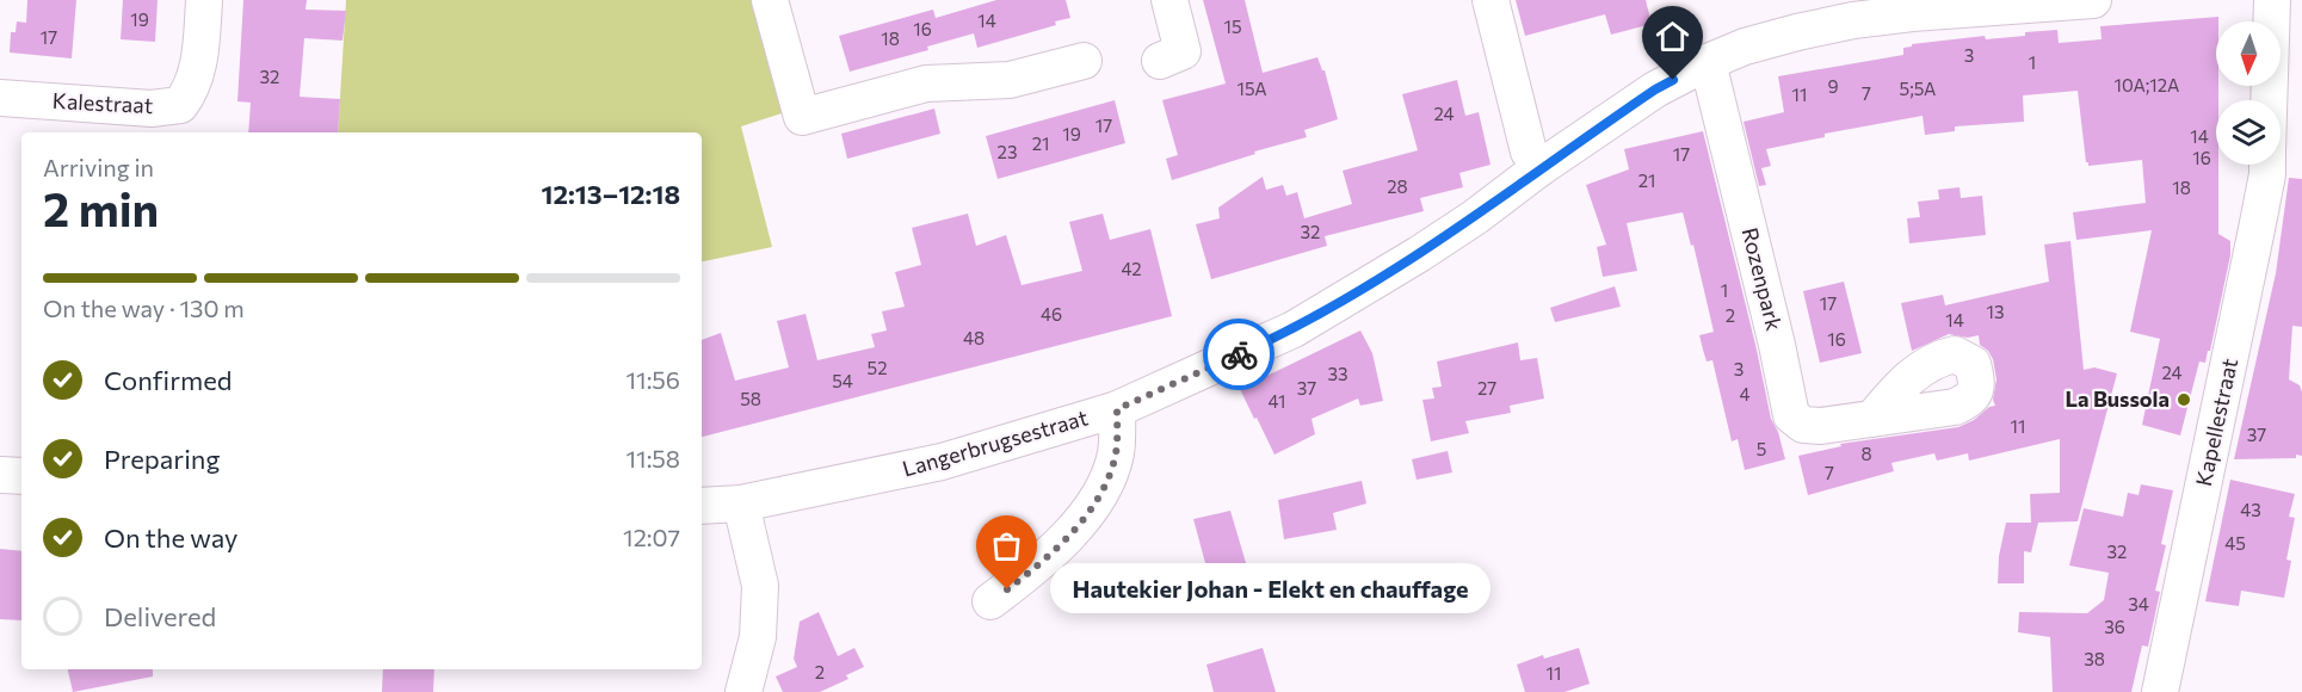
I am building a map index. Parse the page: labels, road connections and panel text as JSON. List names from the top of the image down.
{
  "streets": {
    "street": [
      "Kalestraat",
      "Rozenpark",
      "Kapellestraat",
      "Langerbrugsestraat"
    ]
  },
  "crossings": [
    ["Rozenpark", "Langerbrugsestraat"]
  ],
  "places": ["La Bussola", "Hautekier Johan - Elekt en chauffage"],
  "house_numbers": [
    "19",
    "14",
    "15",
    "16",
    "17",
    "18",
    "3",
    "1",
    "32",
    "10A;12A",
    "9",
    "15A",
    "5;5A",
    "7",
    "11",
    "24",
    "17",
    "19",
    "14",
    "21",
    "23",
    "17",
    "16",
    "21",
    "28",
    "18",
    "32",
    "42",
    "1",
    "17",
    "13",
    "46",
    "2",
    "14",
    "48",
    "16",
    "52",
    "3",
    "24",
    "33",
    "54",
    "37",
    "27",
    "4",
    "58",
    "41",
    "11",
    "37",
    "5",
    "8",
    "7",
    "43",
    "45",
    "32",
    "34",
    "36",
    "38",
    "2",
    "11"
  ],
  "north": "bottom",
  "page": {
    "heading": ["2 min", "Arriving in", "12:13–12:18"],
    "bar": "On the way · 130 m",
    "list": [
      ["Confirmed", "11:56"],
      ["Preparing", "11:58"],
      ["On the way", "12:07"],
      "Delivered"
    ],
    "bubble": "Hautekier Johan - Elekt en chauffage"
  }
}
